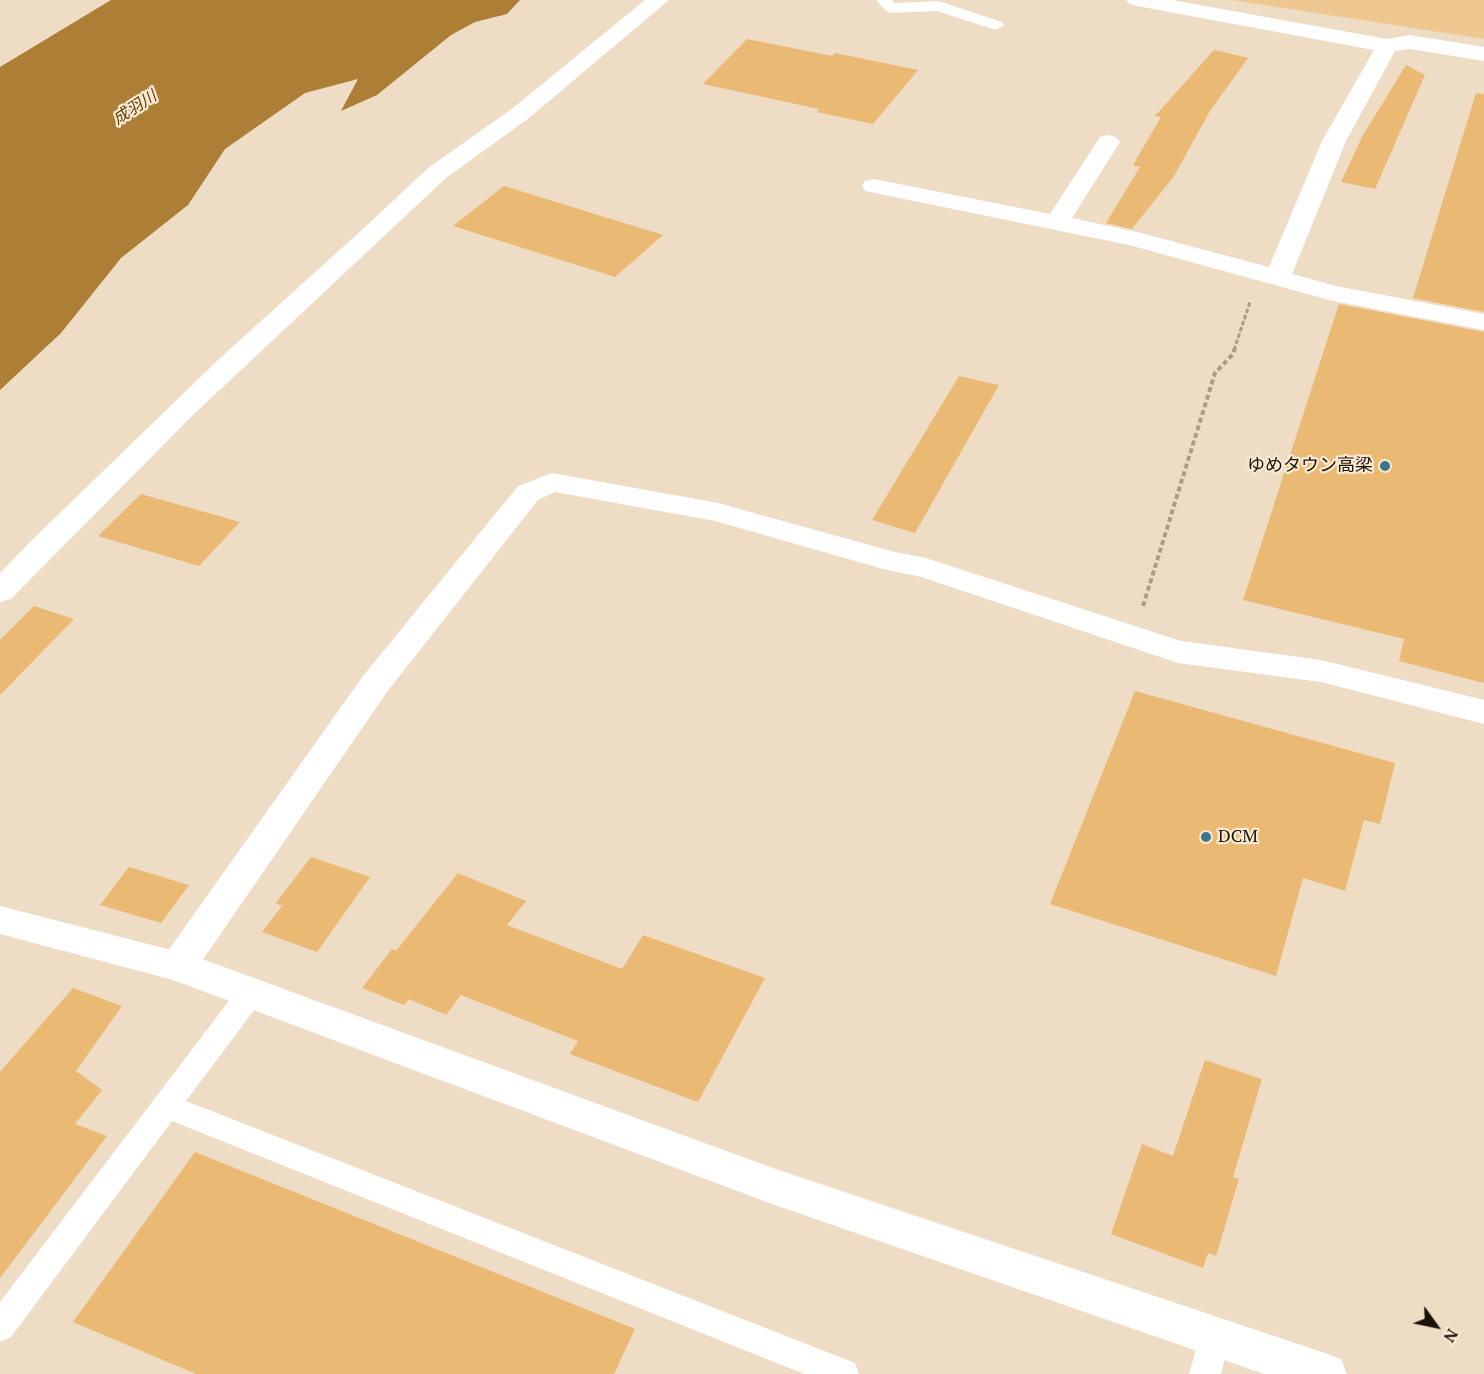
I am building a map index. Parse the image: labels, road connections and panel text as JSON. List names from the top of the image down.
{
  "water": ["成羽川"],
  "places": ["ゆめタウン高梁", "DCM"],
  "north": "bottom right"
}
